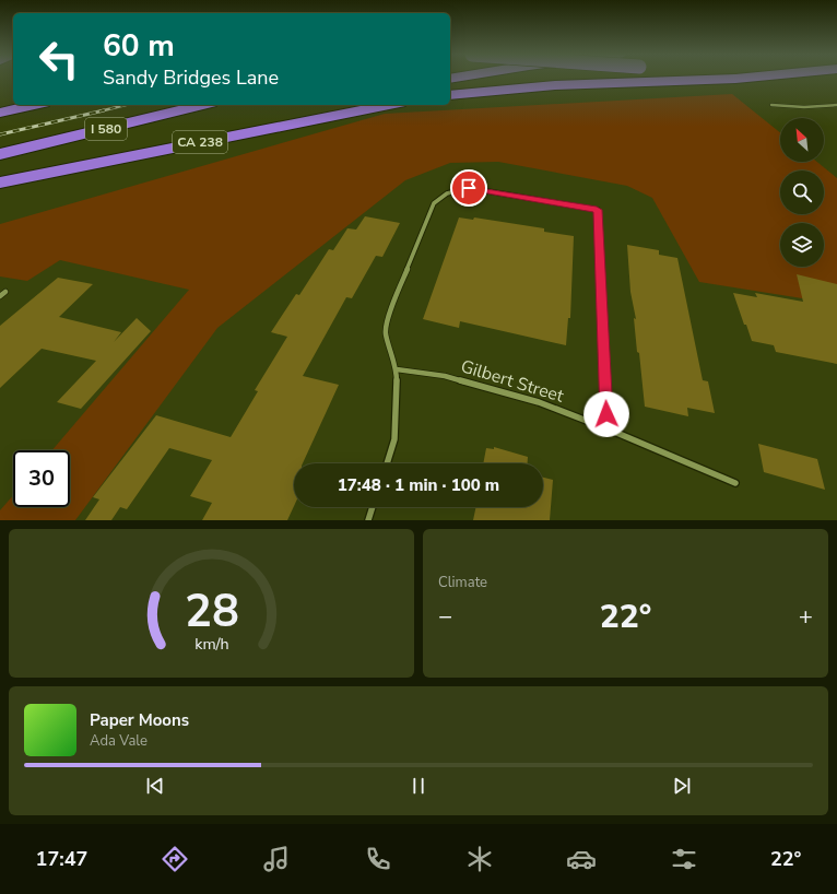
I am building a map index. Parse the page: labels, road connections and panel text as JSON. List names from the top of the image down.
{
  "streets": {
    "highway": ["I 580", "CA 238"],
    "street": ["Gilbert Street"]
  },
  "north": "top left",
  "page": {
    "turn": ["60 m", "Sandy Bridges Lane"],
    "limit": "30",
    "trip": "17:48 · 1 min · 100 m",
    "tile": "Climate",
    "heat": ["−", "22°", "+"],
    "song": ["Paper Moons", "Ada Vale"],
    "tabs": ["17:47", "22°"],
    "gauge": ["28", "km/h"]
  }
}
